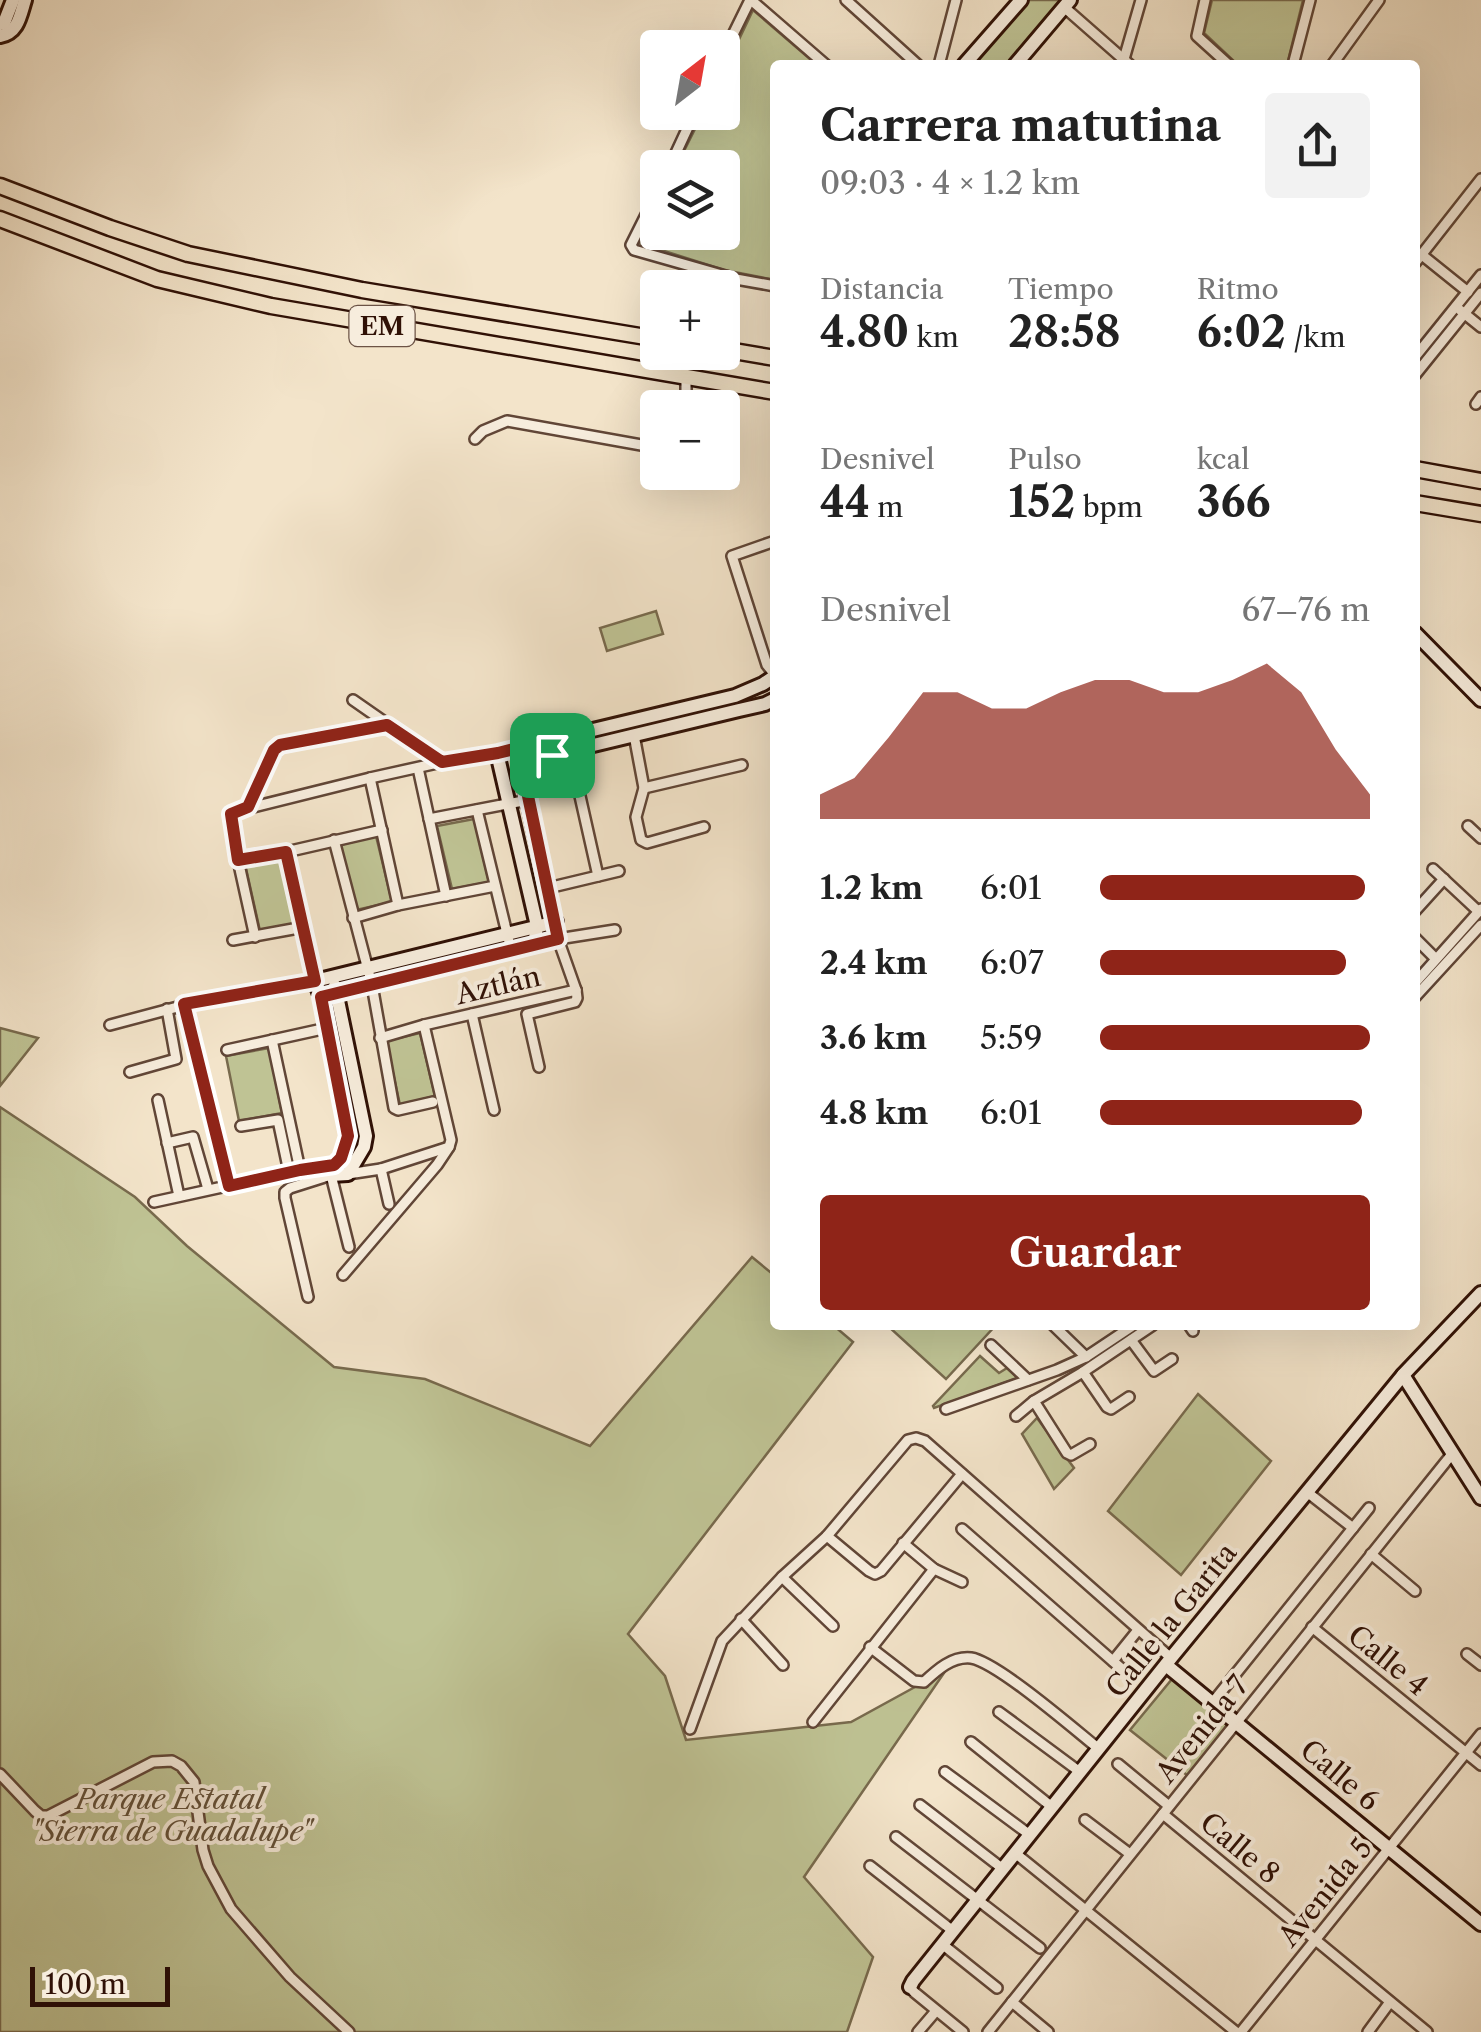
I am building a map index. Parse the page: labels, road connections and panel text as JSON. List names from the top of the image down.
{
  "streets": {
    "main road": ["EM"],
    "street": [
      "Aztlán",
      "Calle la Garita",
      "Calle 4",
      "Avenida 7",
      "Calle 6",
      "Calle 8",
      "Avenida 5"
    ]
  },
  "crossings": [
    ["Calle la Garita", "Calle 6"],
    ["Calle 4", "Avenida 7"],
    ["Calle 4", "Avenida 5"],
    ["Avenida 7", "Calle 6"],
    ["Avenida 7", "Calle 8"],
    ["Calle 6", "Avenida 5"],
    ["Calle 8", "Avenida 5"]
  ],
  "parks": ["Parque Estatal \"Sierra de Guadalupe\""],
  "scale_bar": "100 m",
  "north": "top right",
  "page": {
    "map_buttons": ["+", "−"],
    "heading": ["Carrera matutina", "09:03 · 4 × 1.2 km"],
    "stats": [
      ["Distancia", "4.80 km"],
      ["Tiempo", "28:58"],
      ["Ritmo", "6:02 /km"],
      ["Desnivel", "44 m"],
      ["Pulso", "152 bpm"],
      ["kcal", "366"]
    ],
    "chart": ["Desnivel", "67–76 m"],
    "list": [
      {
        "name": "1.2 km",
        "note": "6:01"
      },
      {
        "name": "2.4 km",
        "note": "6:07"
      },
      {
        "name": "3.6 km",
        "note": "5:59"
      },
      {
        "name": "4.8 km",
        "note": "6:01"
      }
    ],
    "buttons": "Guardar",
    "scale": "100 m"
  }
}
